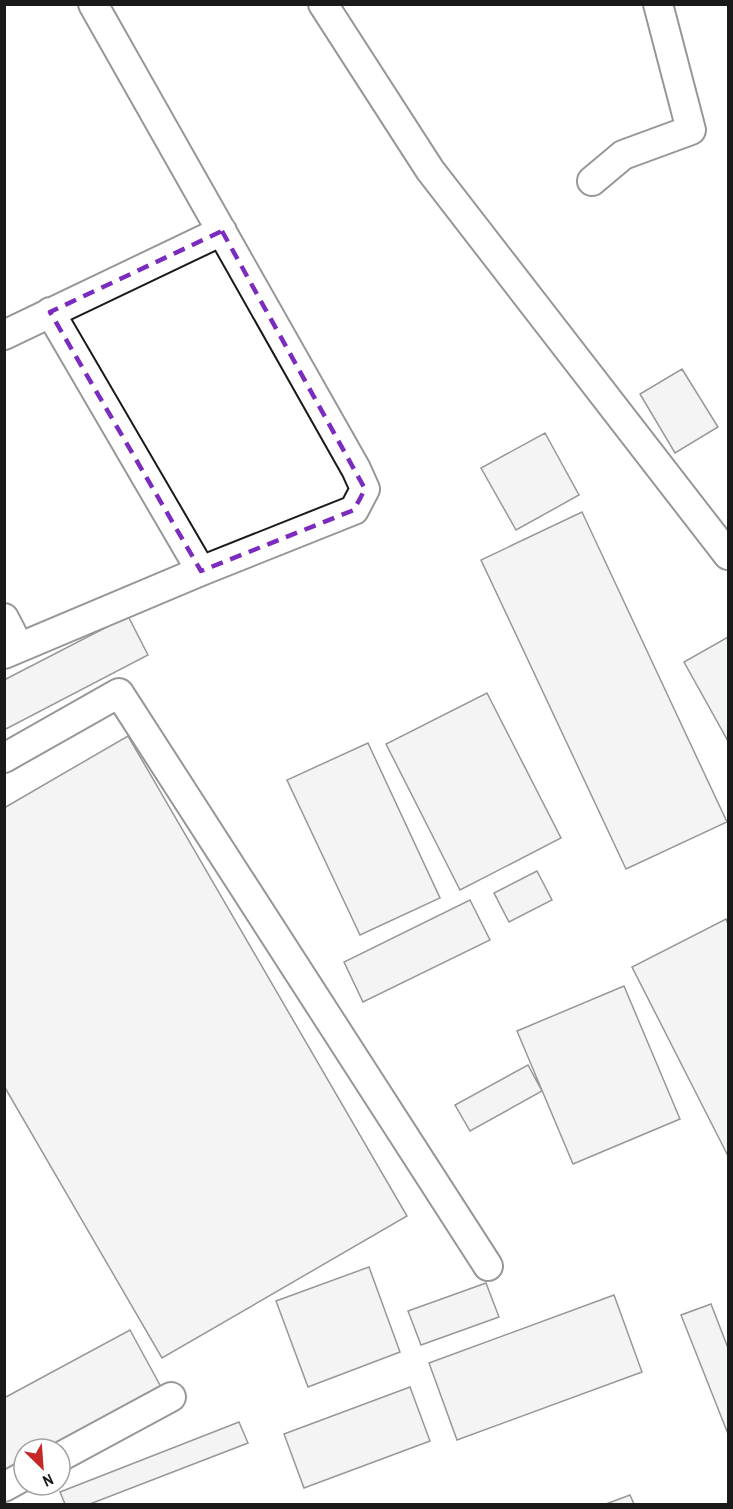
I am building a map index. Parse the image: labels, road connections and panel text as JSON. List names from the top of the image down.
{
  "north": "bottom right"
}
